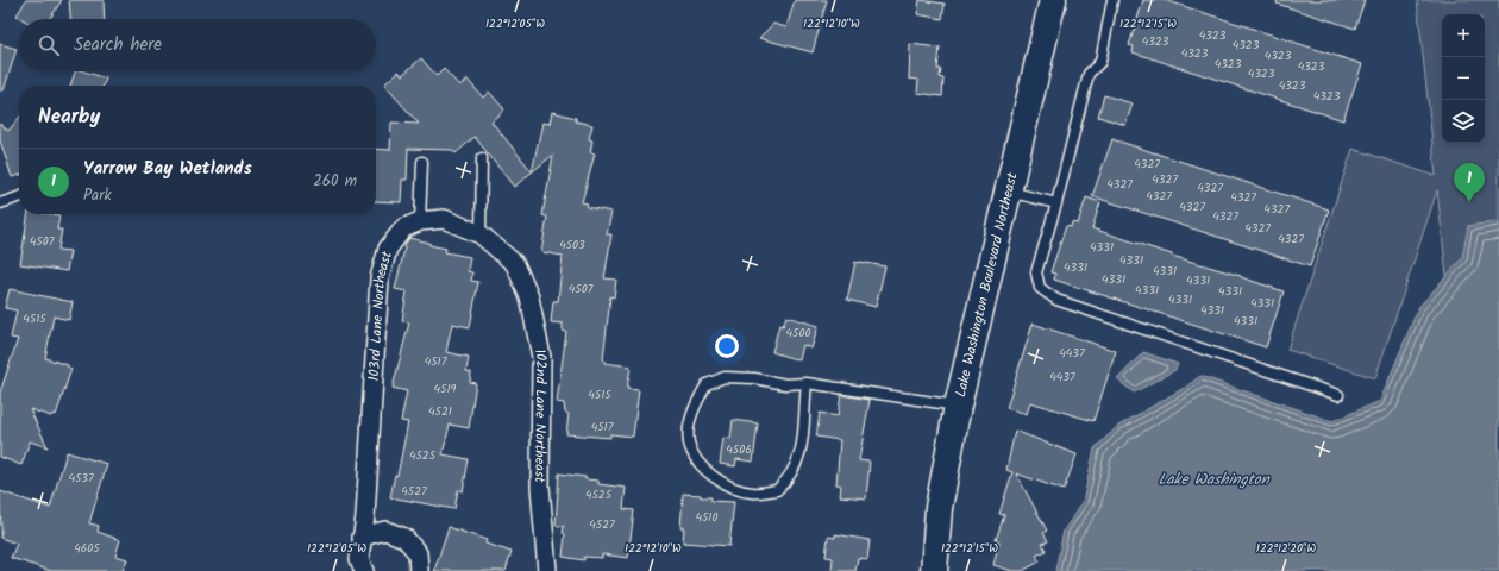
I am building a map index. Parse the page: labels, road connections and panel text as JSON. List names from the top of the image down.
{
  "streets": {
    "main road": ["Lake Washington Boulevard Northeast"],
    "street": ["103rd Lane Northeast", "102nd Lane Northeast"]
  },
  "crossings": [
    ["103rd Lane Northeast", "102nd Lane Northeast"]
  ],
  "water": ["Lake Washington"],
  "house_numbers": [
    "4323",
    "4323",
    "4323",
    "4323",
    "4323",
    "4323",
    "4323",
    "4323",
    "4323",
    "4323",
    "4327",
    "4327",
    "4327",
    "4327",
    "4327",
    "4327",
    "4327",
    "4327",
    "4327",
    "4327",
    "4327",
    "4507",
    "4503",
    "4331",
    "4331",
    "4331",
    "4331",
    "4331",
    "4331",
    "4507",
    "4331",
    "4331",
    "4331",
    "4331",
    "4331",
    "4515",
    "4331",
    "4500",
    "4437",
    "4517",
    "4437",
    "4519",
    "4515",
    "4521",
    "4517",
    "4506",
    "4525",
    "4537",
    "4527",
    "4525",
    "4510",
    "4527",
    "4605"
  ],
  "page": {
    "map_buttons": ["+", "−"],
    "search": "Search here",
    "heading": "Nearby",
    "list": [
      {
        "mark": "1",
        "name": "Yarrow Bay Wetlands",
        "note": "Park",
        "value": "260 m"
      }
    ],
    "pins": "1"
  },
  "coordinates": [
    "122°12'05\"W",
    "122°12'10\"W",
    "122°12'15\"W",
    "122°12'20\"W"
  ]
}
